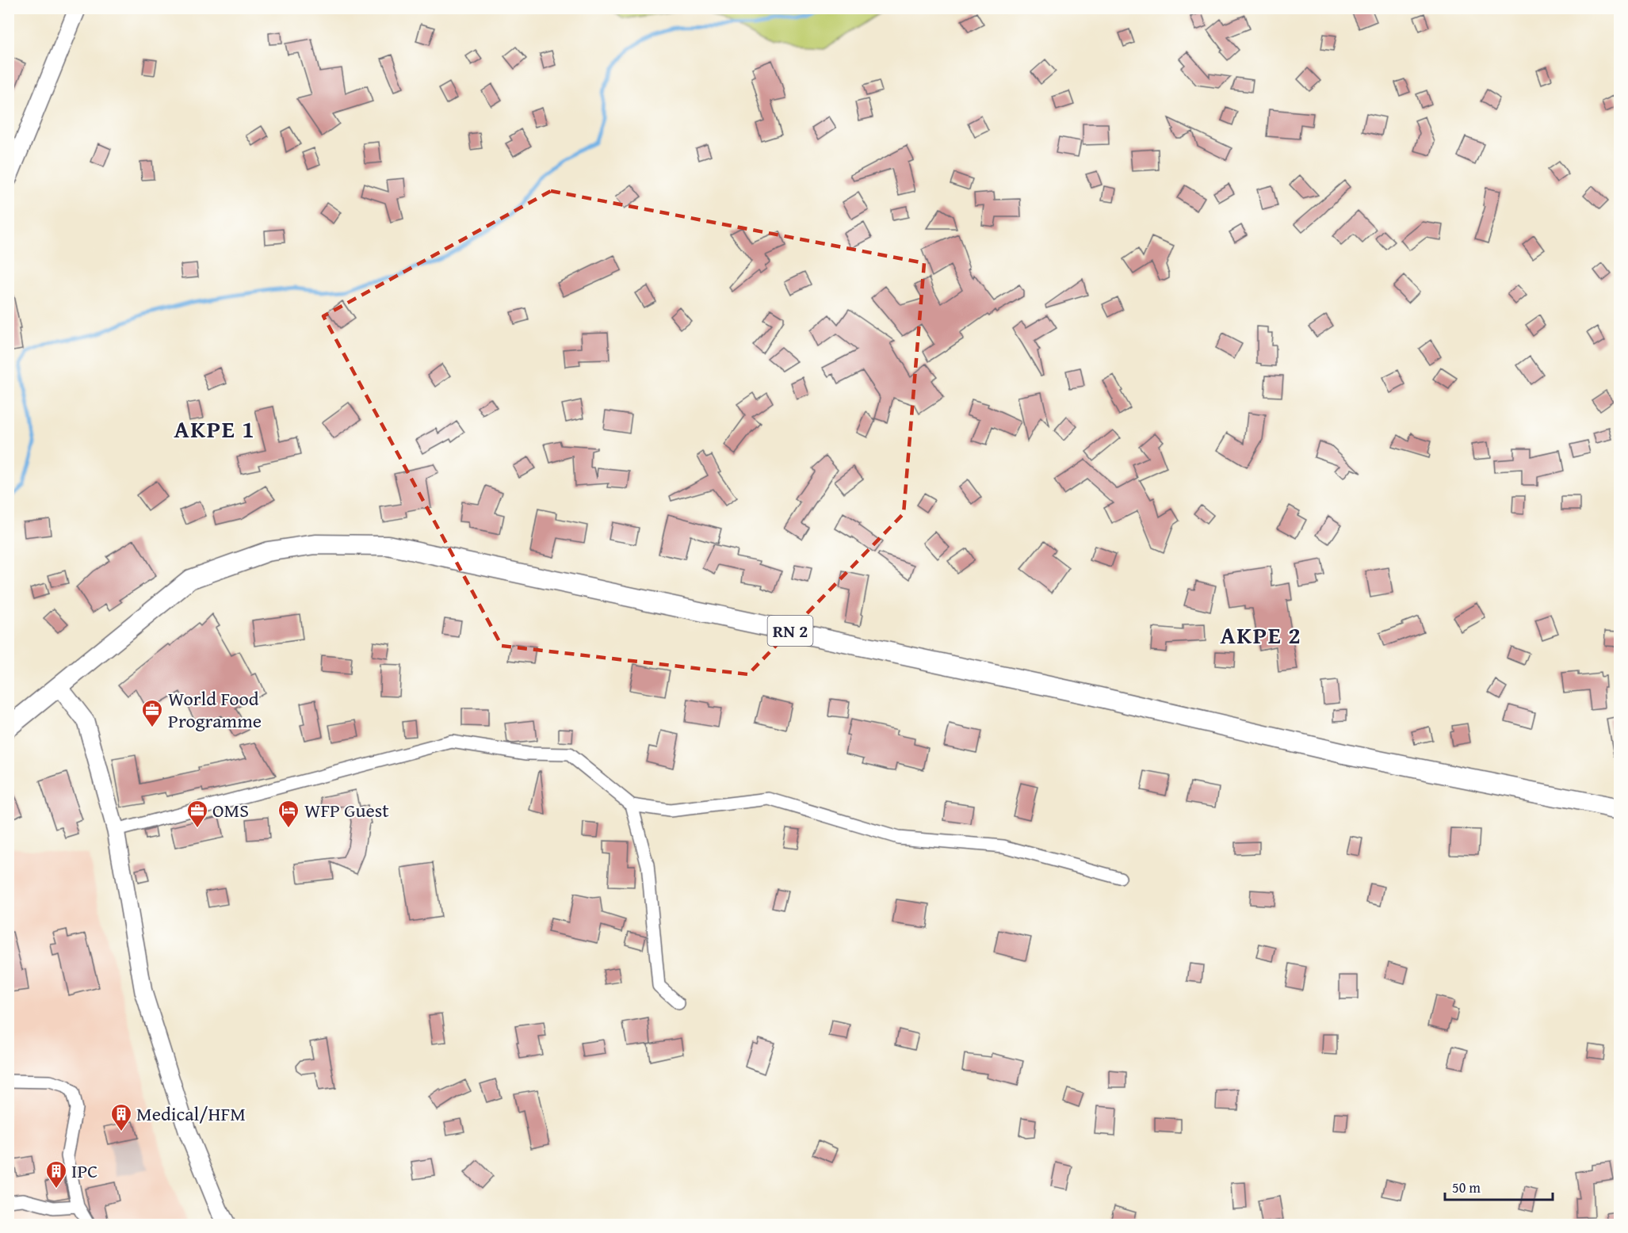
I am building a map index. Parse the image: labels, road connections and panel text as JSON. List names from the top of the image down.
{
  "streets": {
    "main road": ["RN 2"]
  },
  "districts": ["AKPE 1", "AKPE 2"],
  "places": {
    "office": ["World Food Programme", "OMS"],
    "hotel": ["WFP Guest"],
    "building": ["Medical/HFM", "IPC"]
  },
  "scale_bar": "50 m"
}
